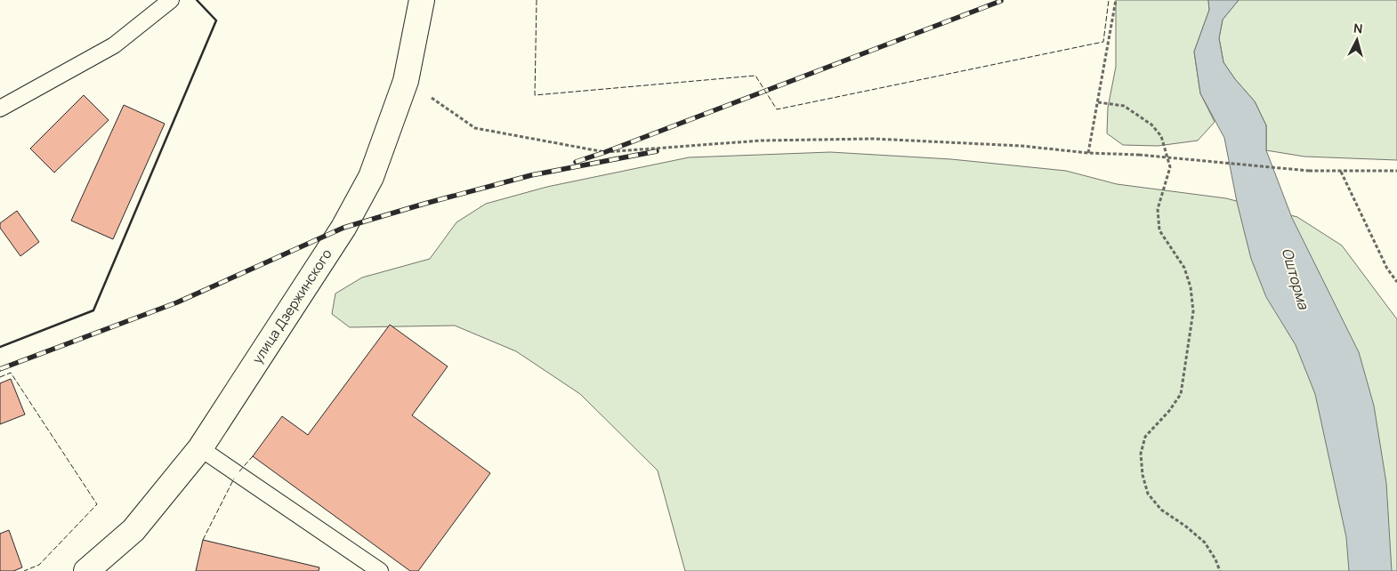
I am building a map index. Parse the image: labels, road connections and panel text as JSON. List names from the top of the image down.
{
  "streets": {
    "street": ["улица Дзержинского"]
  },
  "water": ["Ошторма"],
  "north": "top"
}
